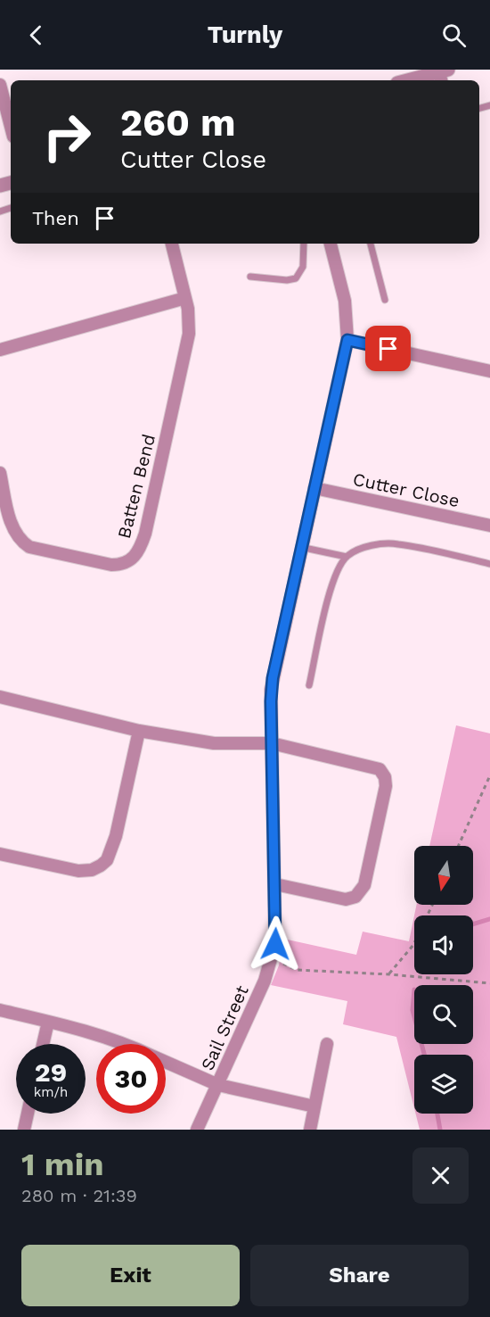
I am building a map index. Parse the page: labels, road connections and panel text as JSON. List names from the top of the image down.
{
  "streets": {
    "street": ["Batten Bend", "Cutter Close", "Sail Street"]
  },
  "crossings": [
    ["Cutter Close", "Sail Street"]
  ],
  "north": "bottom",
  "page": {
    "header": "Turnly",
    "turn": ["260 m", "Cutter Close"],
    "then": "Then",
    "speed": "29 km/h",
    "limit": "30",
    "heading": ["1 min", "280 m · 21:39"],
    "buttons": ["Exit", "Share"]
  }
}
